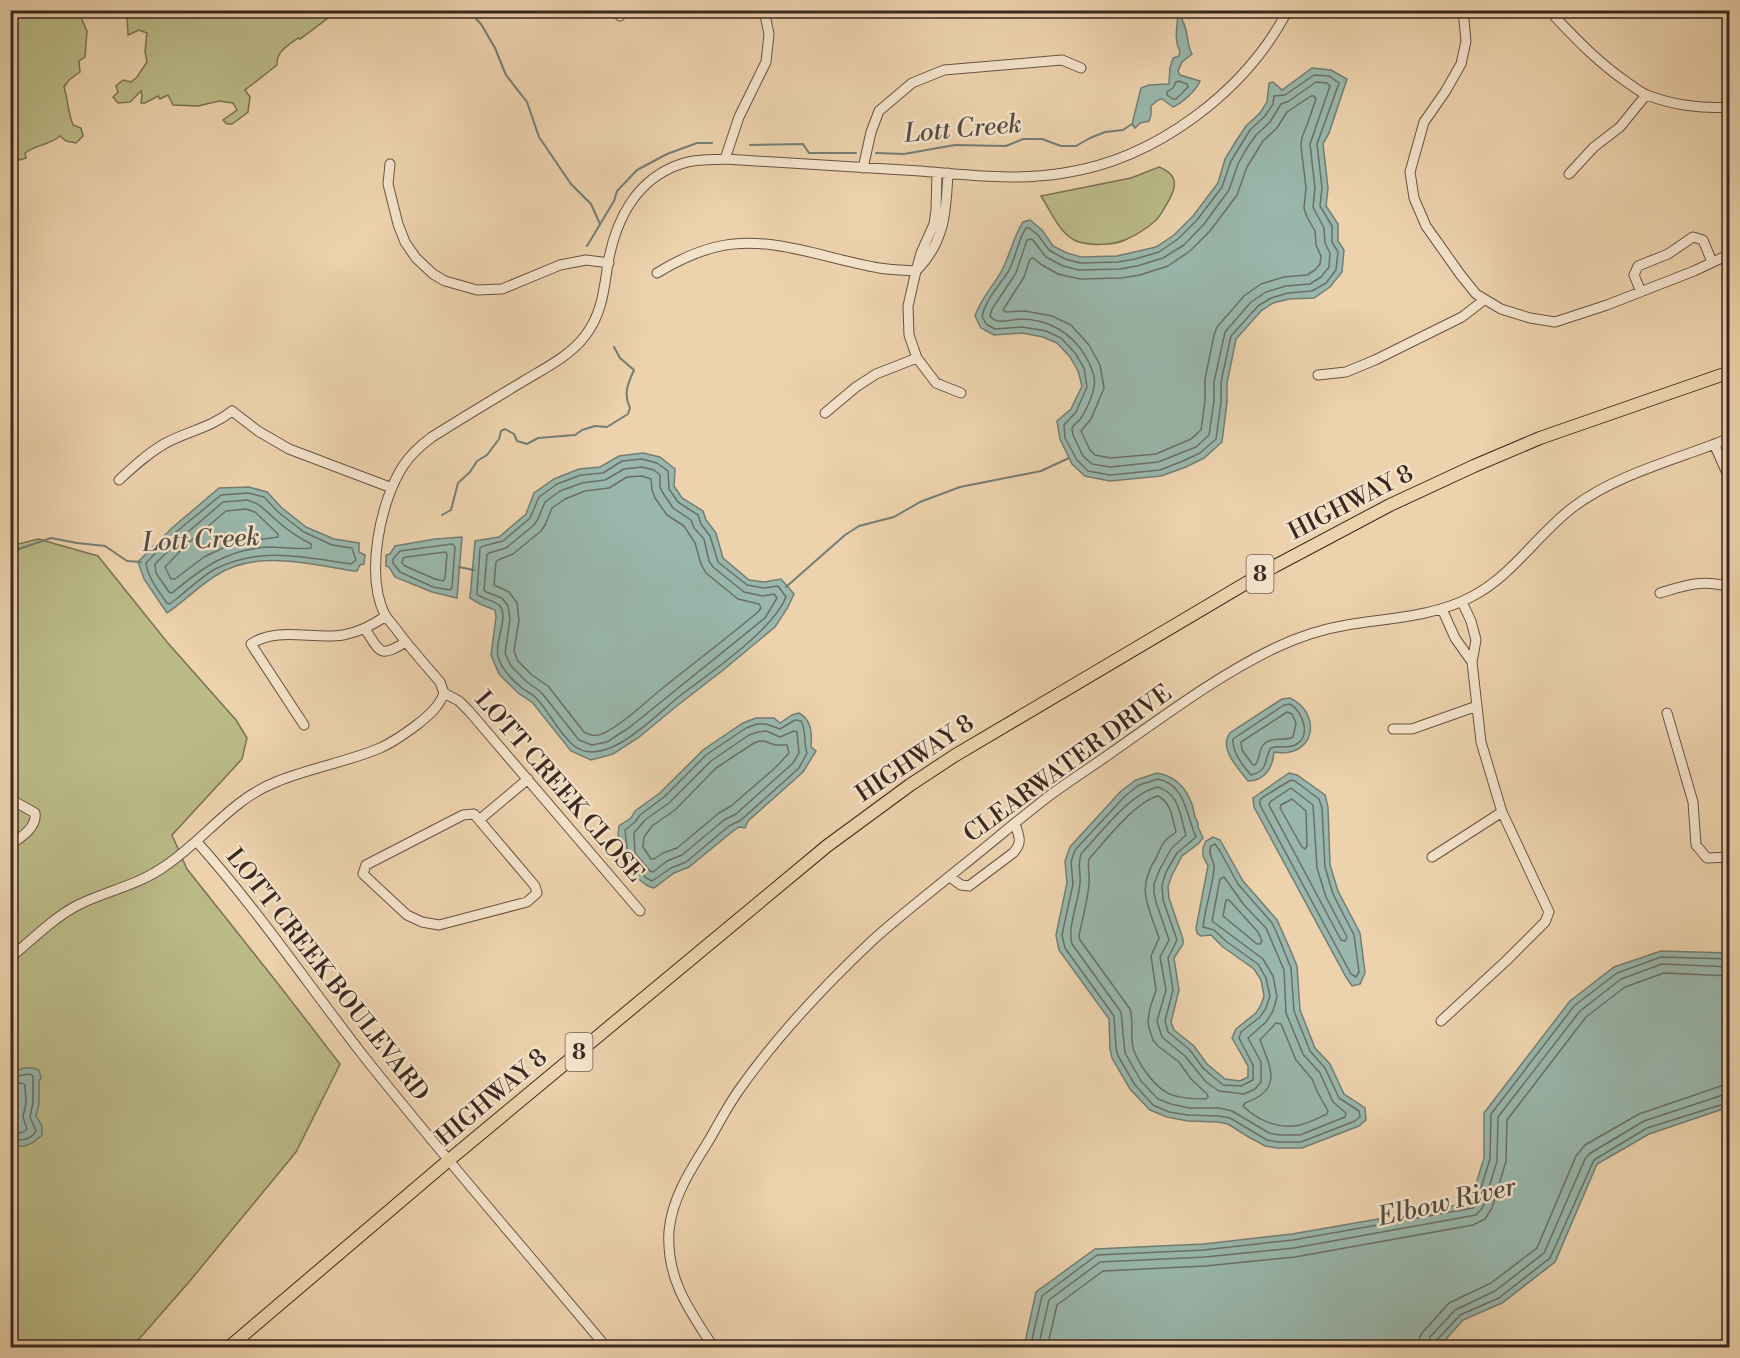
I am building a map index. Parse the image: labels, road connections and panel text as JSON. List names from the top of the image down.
{
  "streets": {
    "main road": ["HIGHWAY 8", "8"],
    "street": ["CLEARWATER DRIVE", "LOTT CREEK CLOSE", "LOTT CREEK BOULEVARD"]
  },
  "crossings": [
    ["HIGHWAY 8", "LOTT CREEK BOULEVARD"]
  ],
  "water": ["Lott Creek", "Elbow River"]
}
